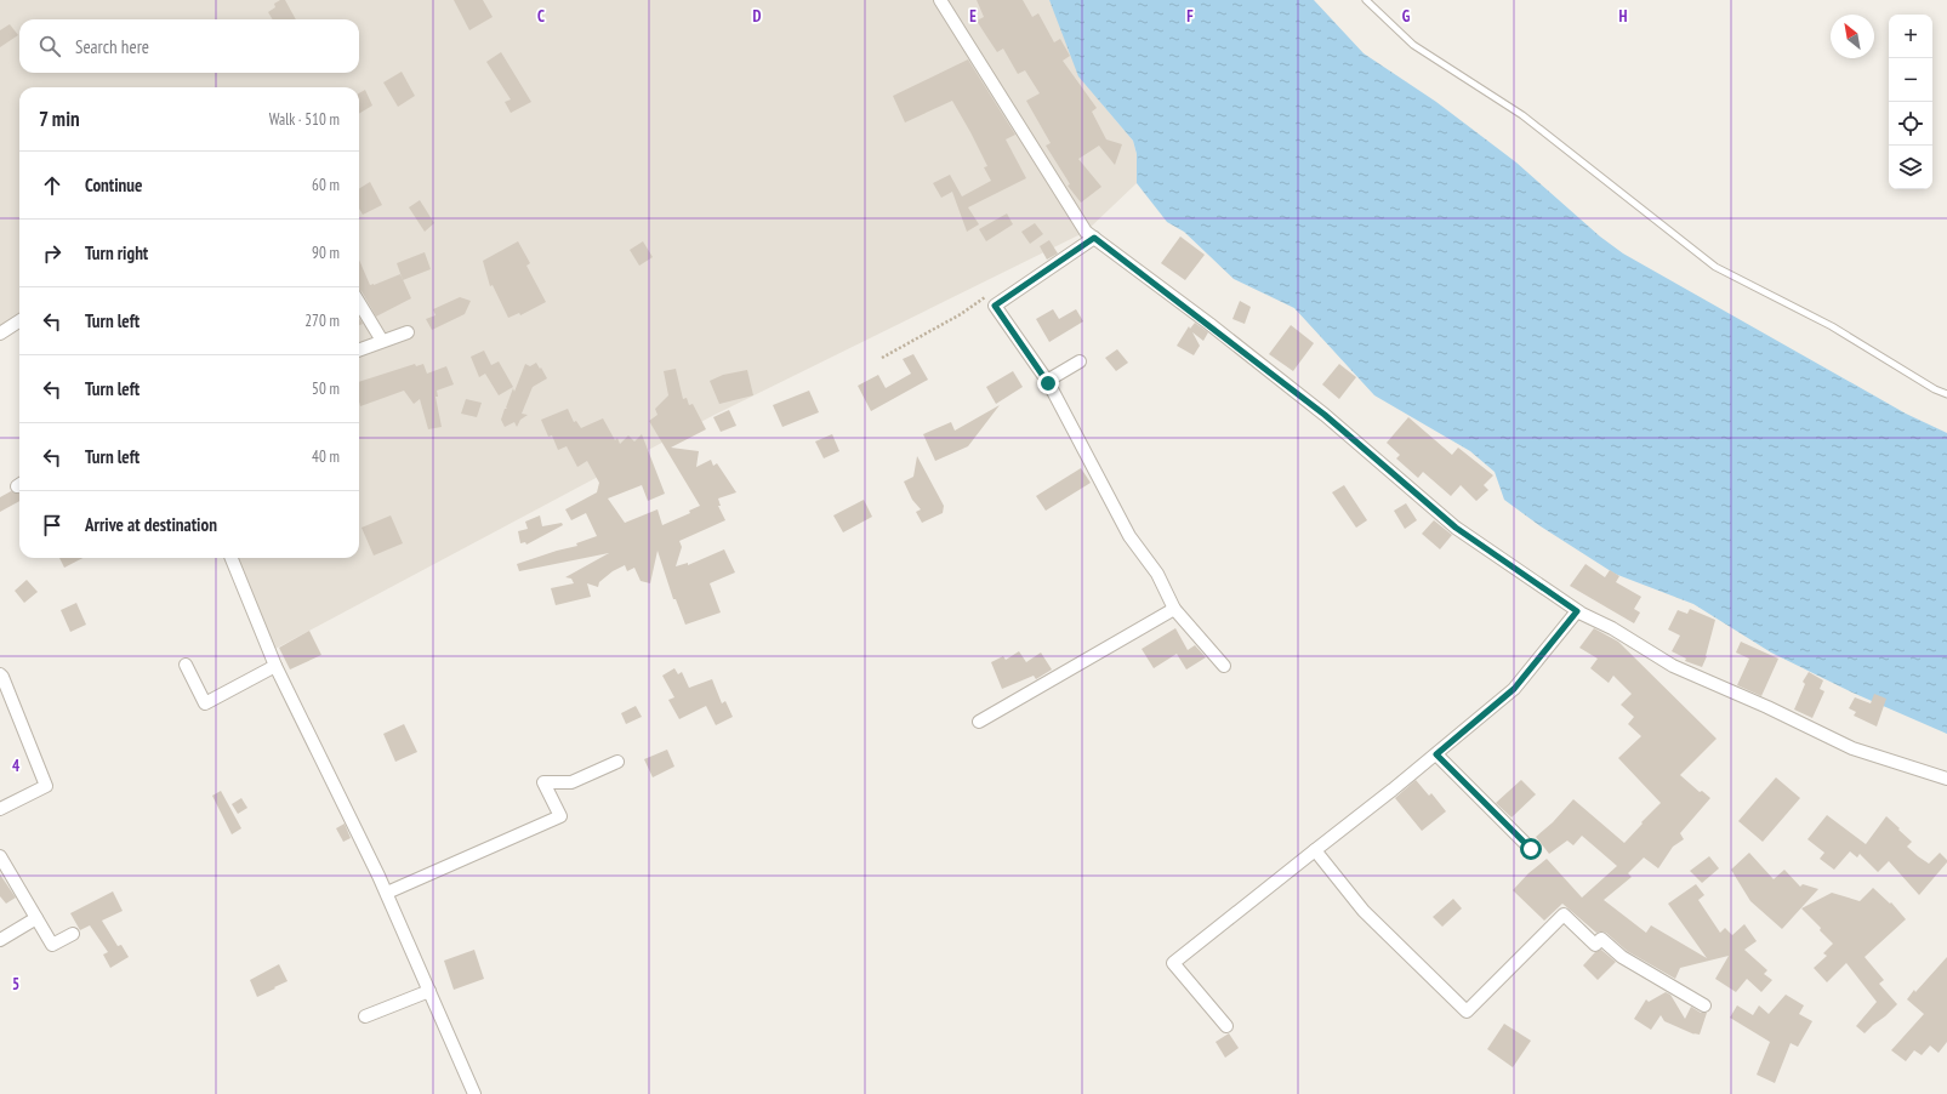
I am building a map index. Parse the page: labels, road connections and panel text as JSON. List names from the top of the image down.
{
  "north": "top left",
  "page": {
    "map_buttons": ["+", "−"],
    "search": "Search here",
    "heading": ["7 min", "Walk · 510 m"],
    "list": [
      ["Continue", "60 m"],
      ["Turn right", "90 m"],
      ["Turn left", "270 m"],
      ["Turn left", "50 m"],
      ["Turn left", "40 m"],
      "Arrive at destination"
    ]
  },
  "grid": {
    "columns": [
      "C",
      "D",
      "E",
      "F",
      "G",
      "H"
    ],
    "rows": ["4", "5"]
  }
}
